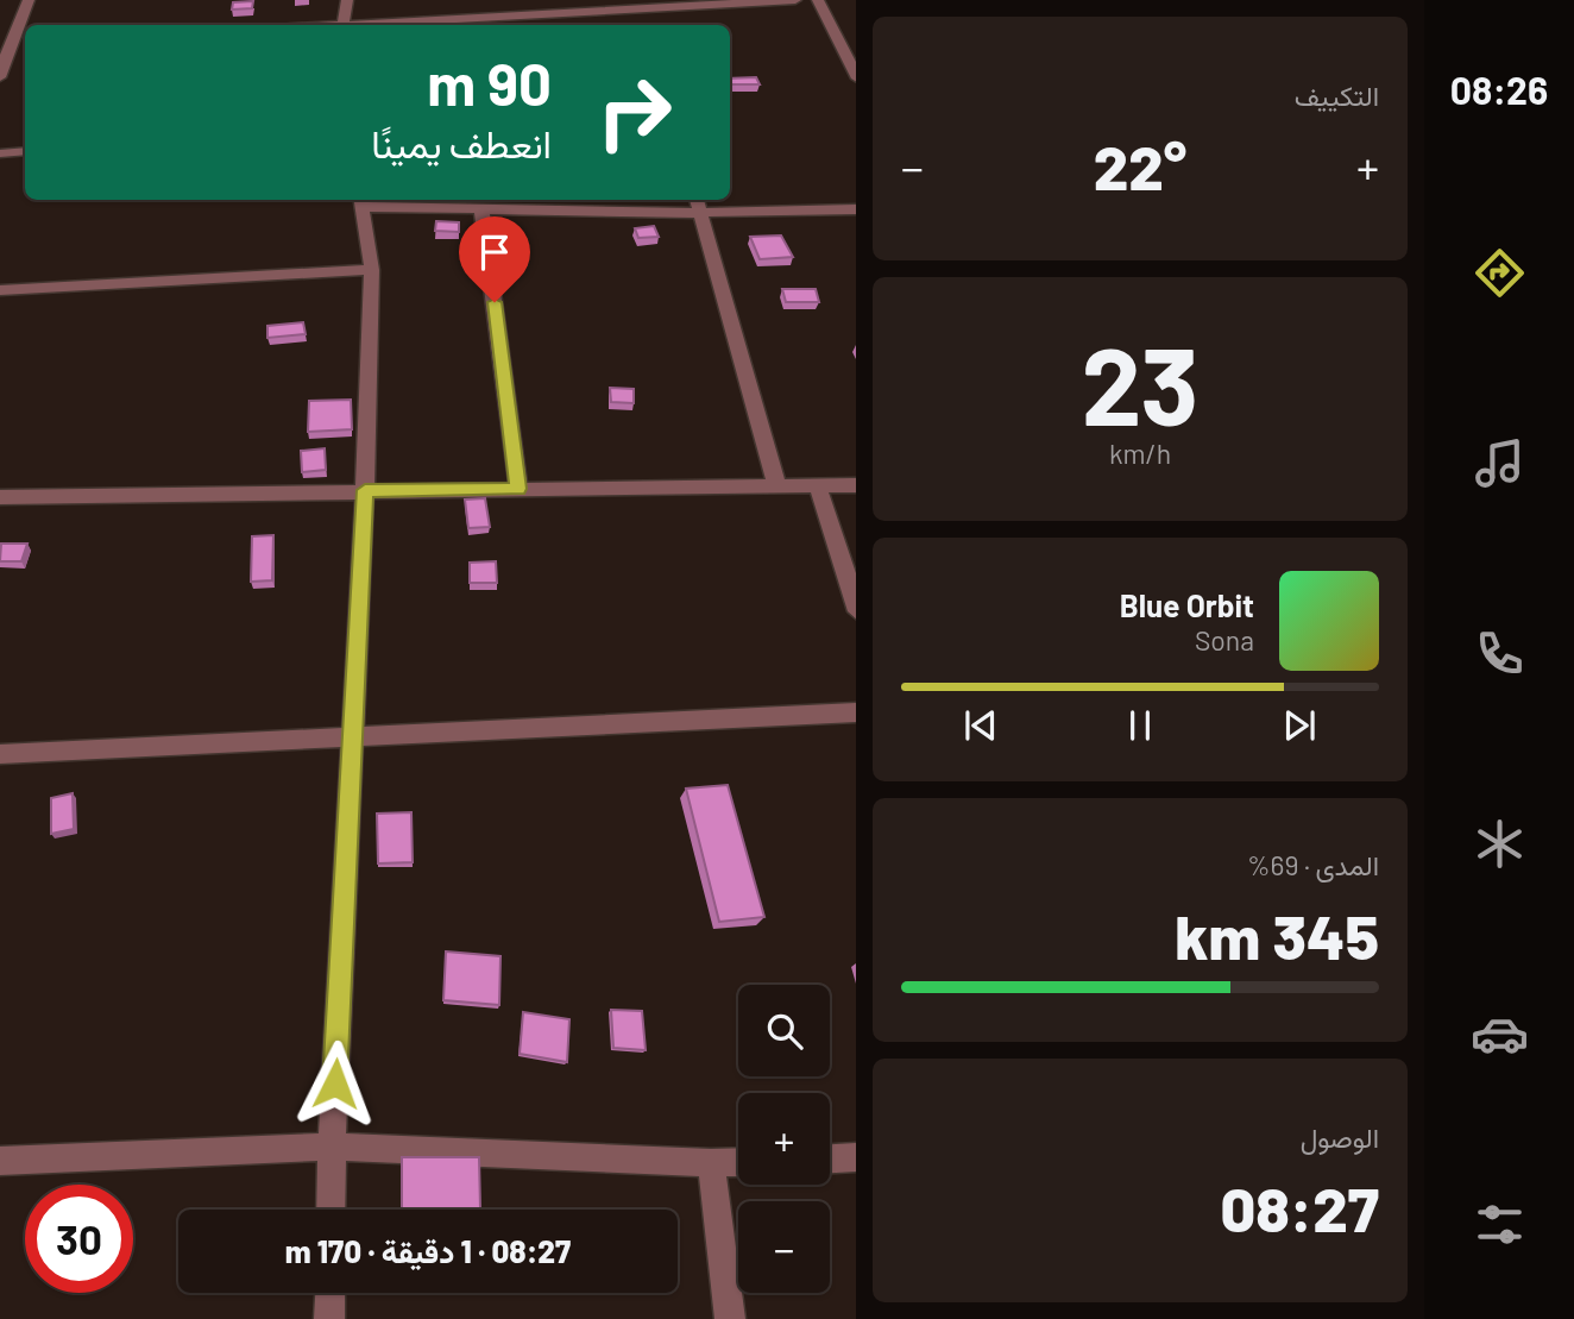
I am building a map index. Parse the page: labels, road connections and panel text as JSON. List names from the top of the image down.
{
  "page": {
    "tabs": "08:26",
    "tile": [
      "التكييف",
      ["23", "km/h"],
      ["المدى · 69%", "345 km"],
      ["الوصول", "08:27"]
    ],
    "turn": ["90 m", "انعطف يمينًا"],
    "heat": ["−", "22°", "+"],
    "song": ["Blue Orbit", "Sona"],
    "map_buttons": ["+", "−"],
    "limit": "30",
    "trip": "08:27 · 1 دقيقة · 170 m"
  }
}
